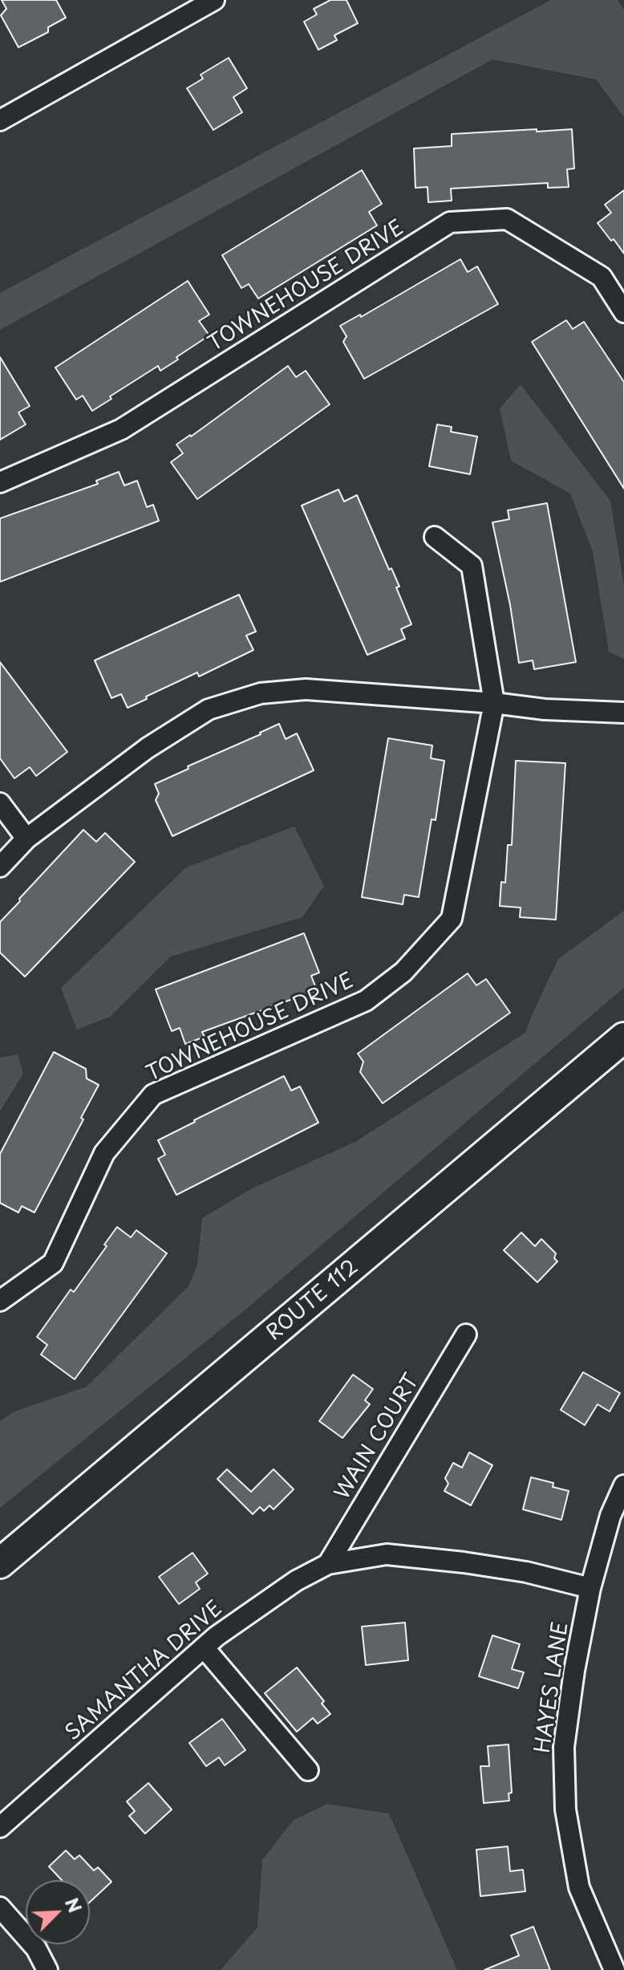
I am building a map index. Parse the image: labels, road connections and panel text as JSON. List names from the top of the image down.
{
  "streets": {
    "main road": ["ROUTE 112"],
    "street": [
      "TOWNEHOUSE DRIVE",
      "WAIN COURT",
      "SAMANTHA DRIVE",
      "HAYES LANE"
    ]
  },
  "crossings": [
    ["WAIN COURT", "SAMANTHA DRIVE"]
  ],
  "north": "top right"
}
